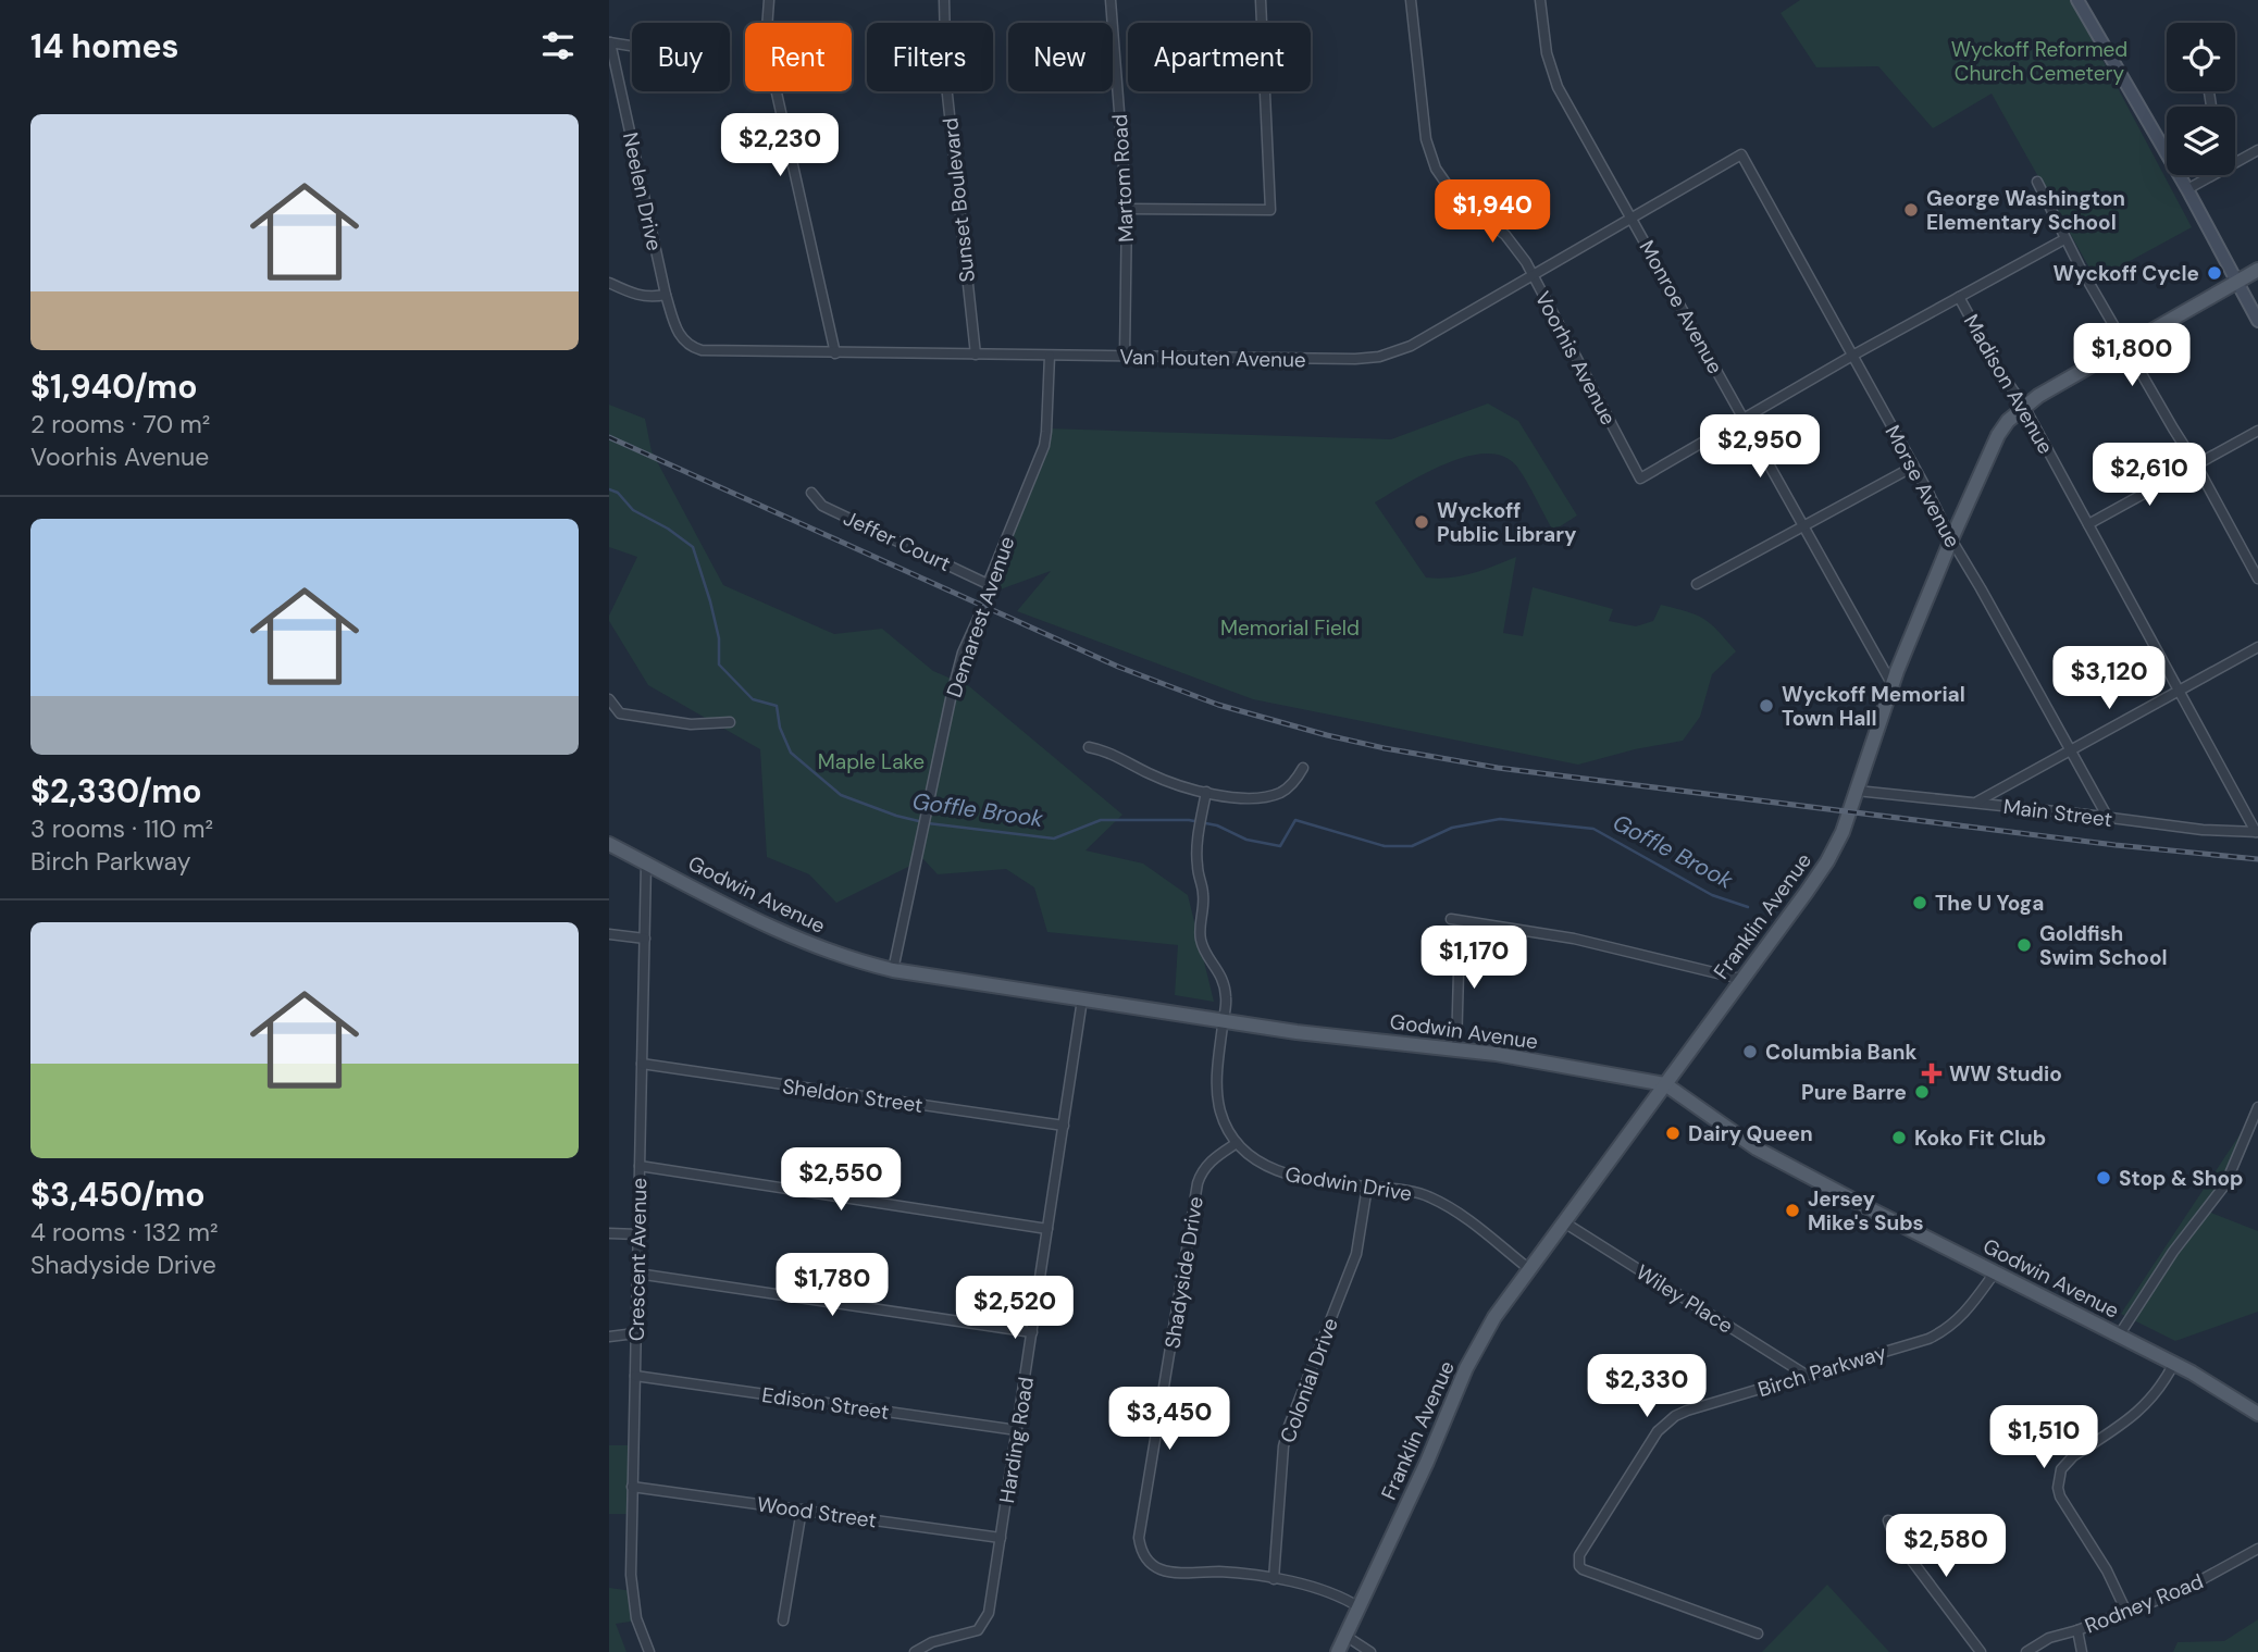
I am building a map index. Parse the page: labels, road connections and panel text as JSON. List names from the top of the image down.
{
  "streets": {
    "main road": ["Godwin Avenue", "Franklin Avenue"],
    "street": [
      "Martom Road",
      "Neelen Drive",
      "Sunset Boulevard",
      "Monroe Avenue",
      "Van Houten Avenue",
      "Voorhis Avenue",
      "Madison Avenue",
      "Morse Avenue",
      "Jeffer Court",
      "Demarest Avenue",
      "Main Street",
      "Sheldon Street",
      "Godwin Drive",
      "Crescent Avenue",
      "Shadyside Drive",
      "Wiley Place",
      "Birch Parkway",
      "Colonial Drive",
      "Edison Street",
      "Harding Road",
      "Wood Street",
      "Rodney Road"
    ]
  },
  "crossings": [
    ["Martom Road", "Van Houten Avenue"],
    ["Neelen Drive", "Van Houten Avenue"],
    ["Sunset Boulevard", "Van Houten Avenue"],
    ["Monroe Avenue", "Van Houten Avenue"],
    ["Monroe Avenue", "Voorhis Avenue"],
    ["Monroe Avenue", "Franklin Avenue"],
    ["Van Houten Avenue", "Voorhis Avenue"],
    ["Van Houten Avenue", "Morse Avenue"],
    ["Van Houten Avenue", "Demarest Avenue"],
    ["Madison Avenue", "Main Street"],
    ["Madison Avenue", "Franklin Avenue"],
    ["Morse Avenue", "Main Street"],
    ["Morse Avenue", "Franklin Avenue"],
    ["Jeffer Court", "Demarest Avenue"],
    ["Demarest Avenue", "Godwin Avenue"],
    ["Main Street", "Franklin Avenue"],
    ["Godwin Avenue", "Franklin Avenue"],
    ["Godwin Avenue", "Godwin Drive"],
    ["Godwin Avenue", "Crescent Avenue"],
    ["Godwin Avenue", "Birch Parkway"],
    ["Godwin Avenue", "Harding Road"],
    ["Franklin Avenue", "Godwin Drive"],
    ["Franklin Avenue", "Shadyside Drive"],
    ["Franklin Avenue", "Wiley Place"],
    ["Sheldon Street", "Crescent Avenue"],
    ["Sheldon Street", "Harding Road"],
    ["Godwin Drive", "Shadyside Drive"],
    ["Godwin Drive", "Colonial Drive"],
    ["Crescent Avenue", "Edison Street"],
    ["Crescent Avenue", "Wood Street"],
    ["Shadyside Drive", "Colonial Drive"],
    ["Wiley Place", "Birch Parkway"],
    ["Edison Street", "Harding Road"],
    ["Harding Road", "Wood Street"]
  ],
  "water": ["Goffle Brook"],
  "parks": ["Wyckoff Reformed Church Cemetery", "Memorial Field", "Maple Lake"],
  "places": {
    "other": [
      "George Washington Elementary School",
      "Wyckoff Cycle",
      "Wyckoff Public Library",
      "Wyckoff Memorial Town Hall",
      "The U Yoga",
      "Goldfish Swim School",
      "Columbia Bank",
      "Pure Barre",
      "Dairy Queen",
      "Koko Fit Club",
      "Stop & Shop",
      "Jersey Mike's Subs"
    ],
    "health": ["WW Studio"]
  },
  "page": {
    "heading": "14 homes",
    "chip": [
      "Buy",
      "Rent",
      "Filters",
      "New",
      "Apartment"
    ],
    "list": [
      {
        "name": "$1,940/mo",
        "note": "2 rooms · 70 m² · Voorhis Avenue"
      },
      {
        "name": "$2,330/mo",
        "note": "3 rooms · 110 m² · Birch Parkway"
      },
      {
        "name": "$3,450/mo",
        "note": "4 rooms · 132 m² · Shadyside Drive"
      }
    ],
    "price": [
      "$2,230",
      "$1,940",
      "$1,800",
      "$2,950",
      "$2,610",
      "$3,120",
      "$1,170",
      "$2,550",
      "$1,780",
      "$2,520",
      "$2,330",
      "$3,450",
      "$1,510",
      "$2,580"
    ]
  }
}
